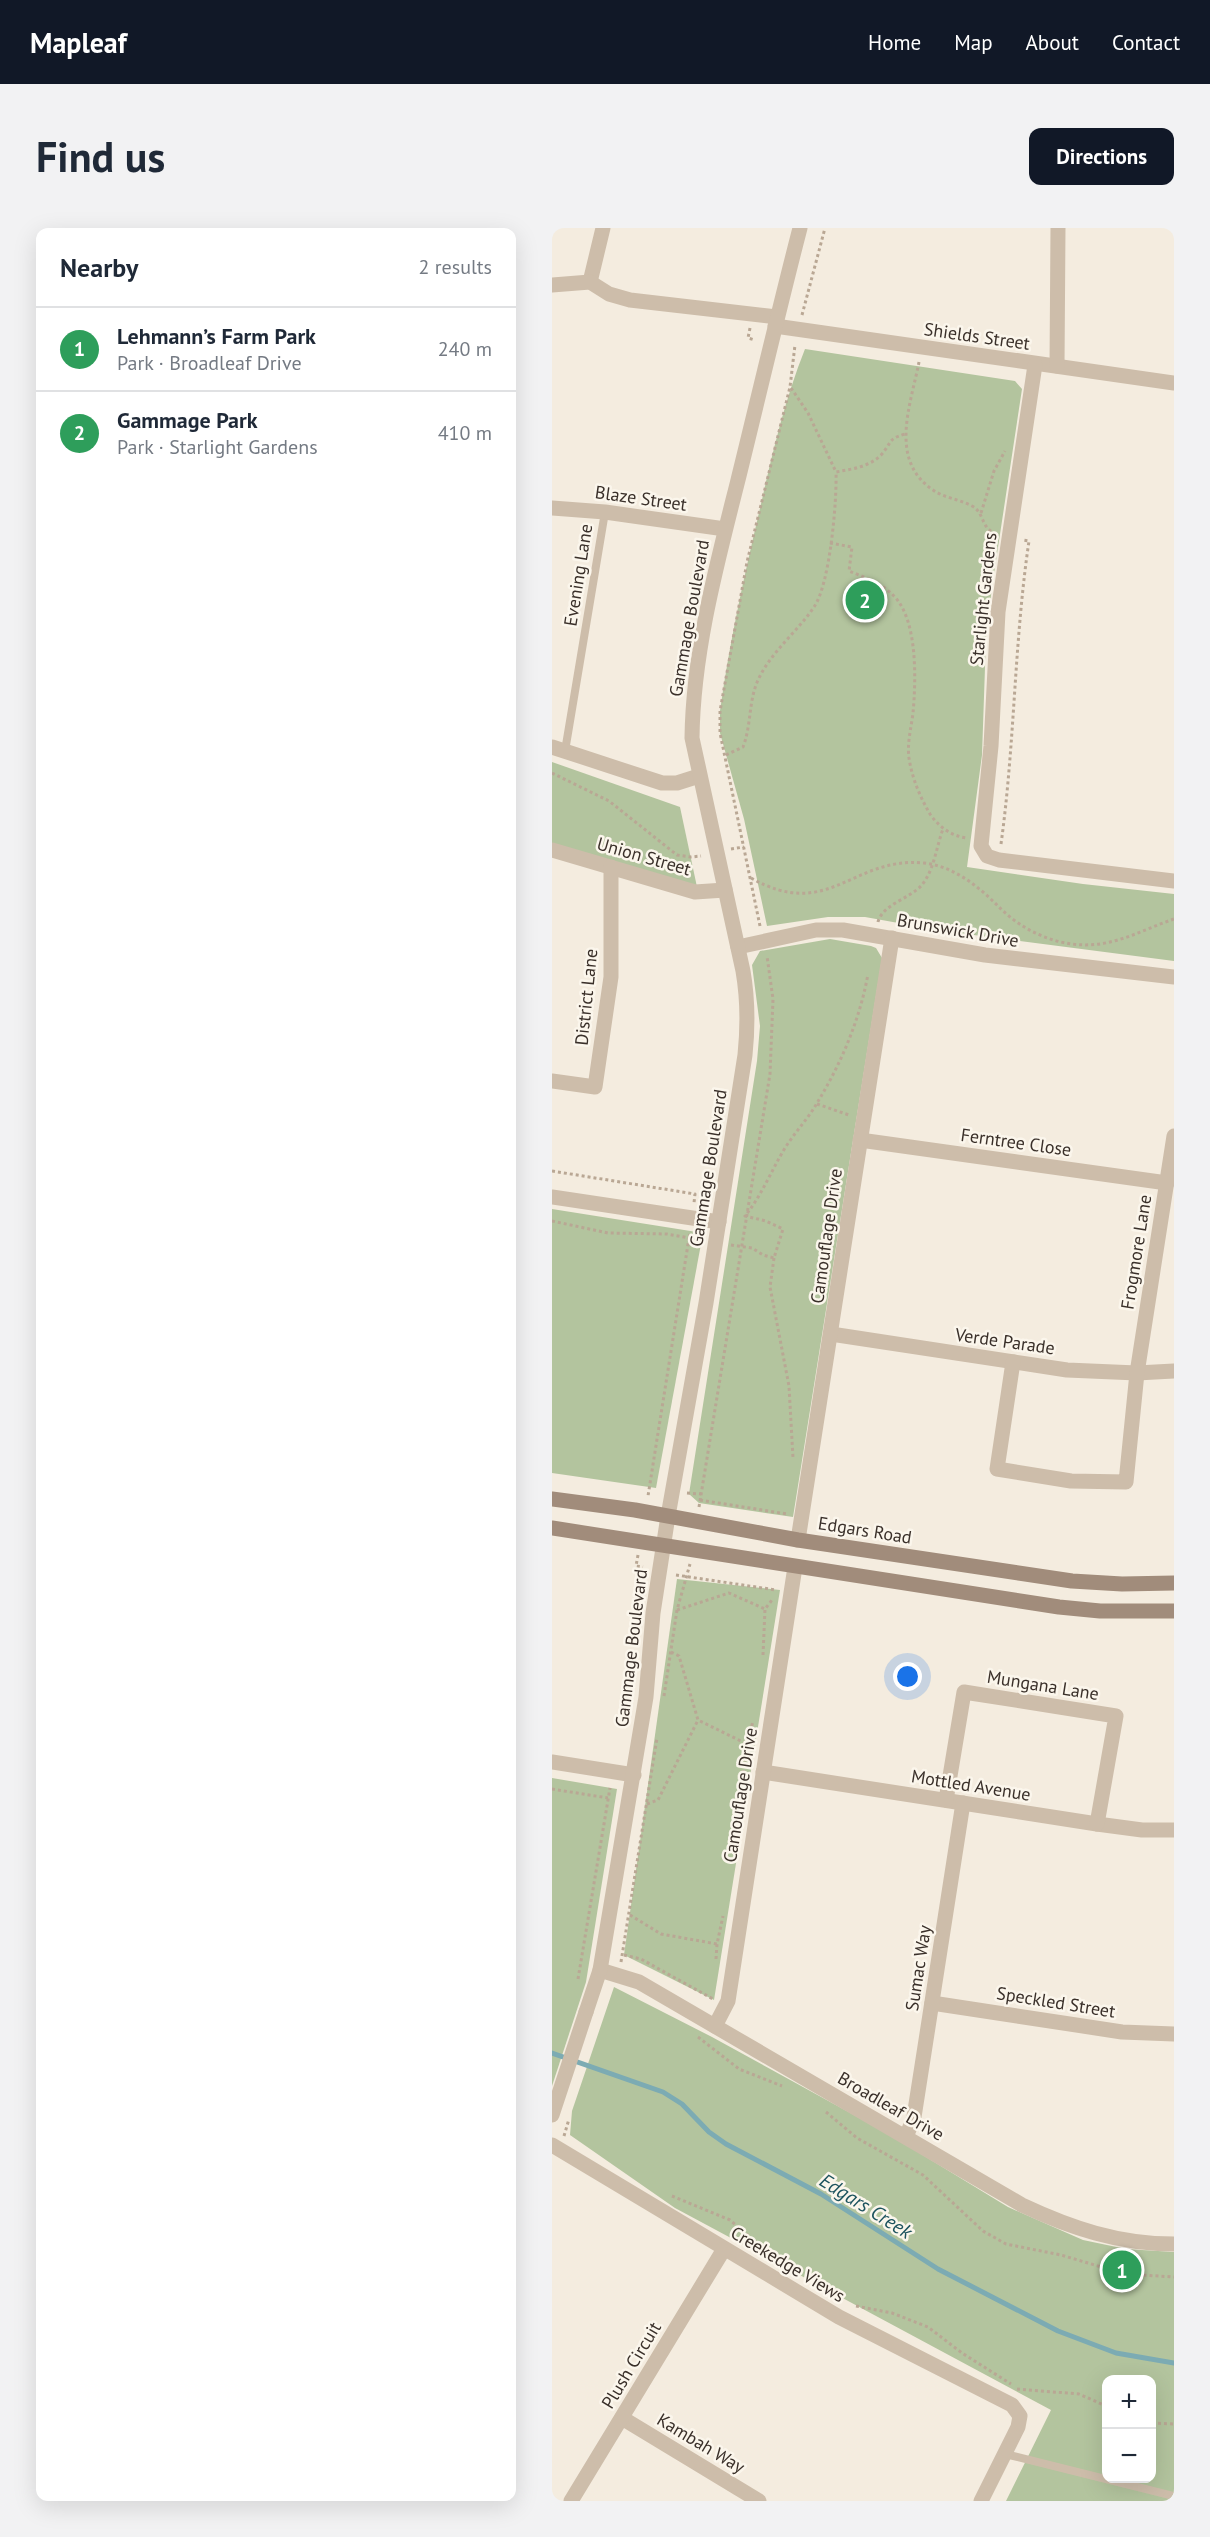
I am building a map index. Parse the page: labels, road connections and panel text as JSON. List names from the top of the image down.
{
  "streets": {
    "main road": ["Edgars Road"],
    "street": [
      "Shields Street",
      "Blaze Street",
      "Starlight Gardens",
      "Gammage Boulevard",
      "Union Street",
      "Brunswick Drive",
      "District Lane",
      "Ferntree Close",
      "Camouflage Drive",
      "Frogmore Lane",
      "Verde Parade",
      "Mungana Lane",
      "Mottled Avenue",
      "Sumac Way",
      "Speckled Street",
      "Broadleaf Drive",
      "Creekedge Views",
      "Plush Circuit",
      "Kambah Way"
    ],
    "lane": ["Evening Lane"]
  },
  "crossings": [
    ["Shields Street", "Starlight Gardens"],
    ["Shields Street", "Gammage Boulevard"],
    ["Blaze Street", "Evening Lane"],
    ["Blaze Street", "Gammage Boulevard"],
    ["Gammage Boulevard", "Union Street"],
    ["Gammage Boulevard", "Brunswick Drive"],
    ["Gammage Boulevard", "Edgars Road"],
    ["Gammage Boulevard", "Broadleaf Drive"],
    ["Union Street", "District Lane"],
    ["Brunswick Drive", "Camouflage Drive"],
    ["Ferntree Close", "Camouflage Drive"],
    ["Ferntree Close", "Frogmore Lane"],
    ["Camouflage Drive", "Verde Parade"],
    ["Camouflage Drive", "Edgars Road"],
    ["Camouflage Drive", "Mottled Avenue"],
    ["Camouflage Drive", "Broadleaf Drive"],
    ["Frogmore Lane", "Verde Parade"],
    ["Mungana Lane", "Mottled Avenue"],
    ["Mottled Avenue", "Sumac Way"],
    ["Sumac Way", "Speckled Street"],
    ["Sumac Way", "Broadleaf Drive"],
    ["Creekedge Views", "Plush Circuit"],
    ["Plush Circuit", "Kambah Way"]
  ],
  "water": ["Edgars Creek"],
  "page": {
    "header": "Mapleaf",
    "nav": [
      "Home",
      "Map",
      "About",
      "Contact"
    ],
    "buttons": "Directions",
    "title": "Find us",
    "heading": ["Nearby", "2 results"],
    "list": [
      {
        "mark": "1",
        "name": "Lehmann’s Farm Park",
        "note": "Park · Broadleaf Drive",
        "value": "240 m"
      },
      {
        "mark": "2",
        "name": "Gammage Park",
        "note": "Park · Starlight Gardens",
        "value": "410 m"
      }
    ],
    "pins": ["2", "1"],
    "map_buttons": ["+", "−"]
  }
}
